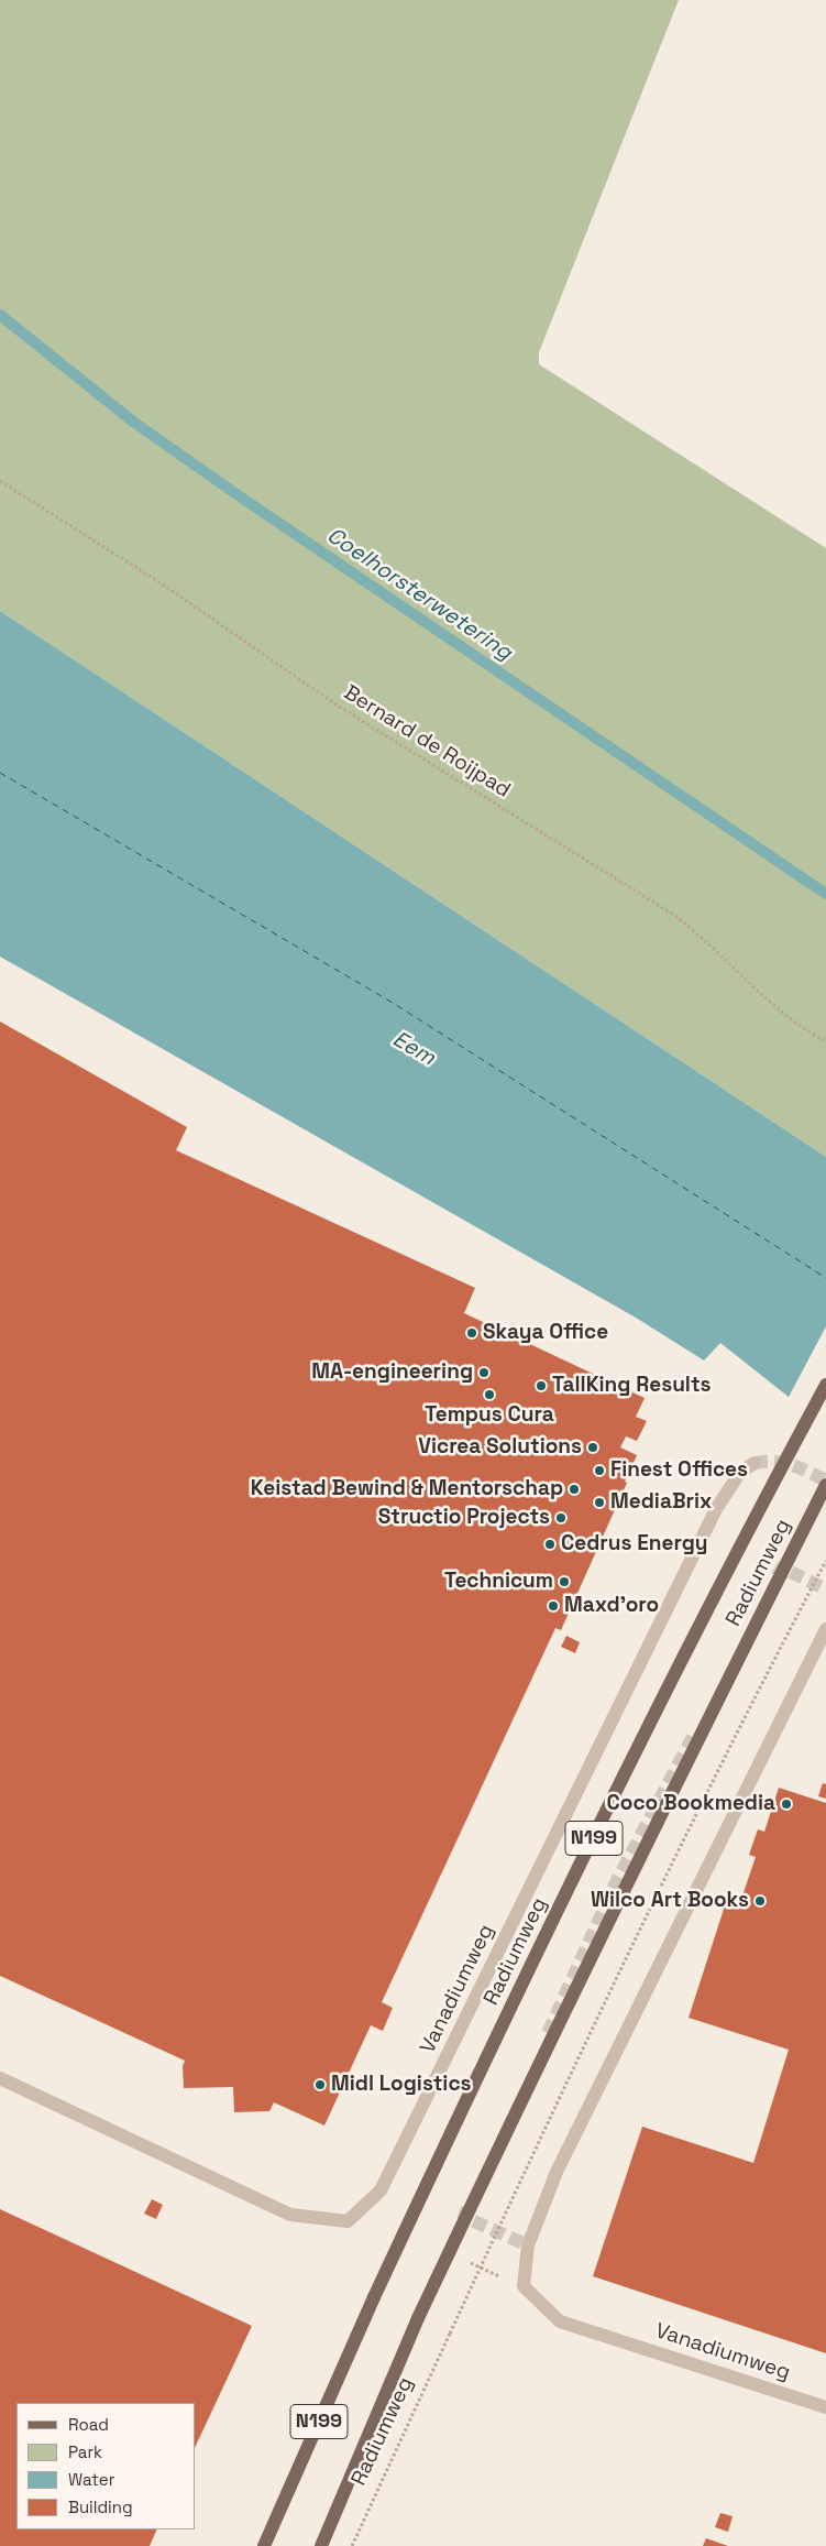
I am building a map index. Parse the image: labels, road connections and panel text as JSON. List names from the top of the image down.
{
  "streets": {
    "main road": ["Radiumweg", "N199"],
    "street": ["Vanadiumweg"],
    "path": ["Bernard de Roijpad"]
  },
  "water": ["Coelhorsterwetering", "Eem"],
  "places": [
    "Skaya Office",
    "MA-engineering",
    "TallKing Results",
    "Tempus Cura",
    "Vicrea Solutions",
    "Finest Offices",
    "Keistad Bewind & Mentorschap",
    "MediaBrix",
    "Structio Projects",
    "Cedrus Energy",
    "Technicum",
    "Maxd'oro",
    "Coco Bookmedia",
    "Wilco Art Books",
    "Midl Logistics"
  ],
  "legend": [
    "Road",
    "Park",
    "Water",
    "Building"
  ]
}
